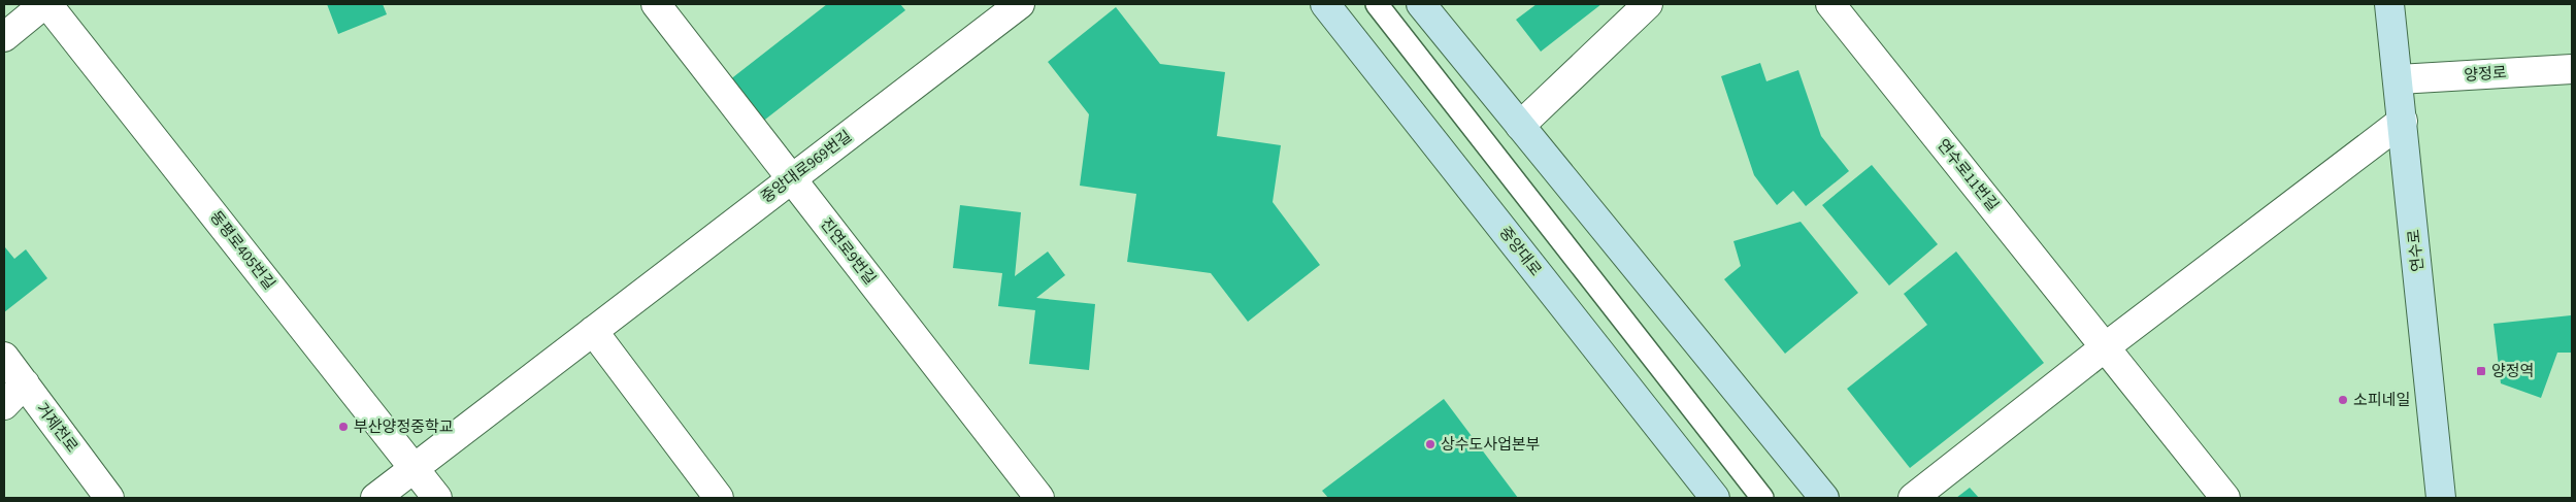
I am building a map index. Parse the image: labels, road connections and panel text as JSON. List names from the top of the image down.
{
  "streets": {
    "main road": ["연수로", "중앙대로"],
    "street": [
      "양정로",
      "중앙대로969번길",
      "연수로11번길",
      "동평로405번길",
      "진연로9번길",
      "거제천로"
    ]
  },
  "crossings": [
    ["양정로", "연수로"],
    ["중앙대로969번길", "동평로405번길"],
    ["중앙대로969번길", "진연로9번길"]
  ],
  "places": {
    "transit": ["양정역"],
    "other": ["소피네일", "부산양정중학교", "상수도사업본부"]
  }
}
